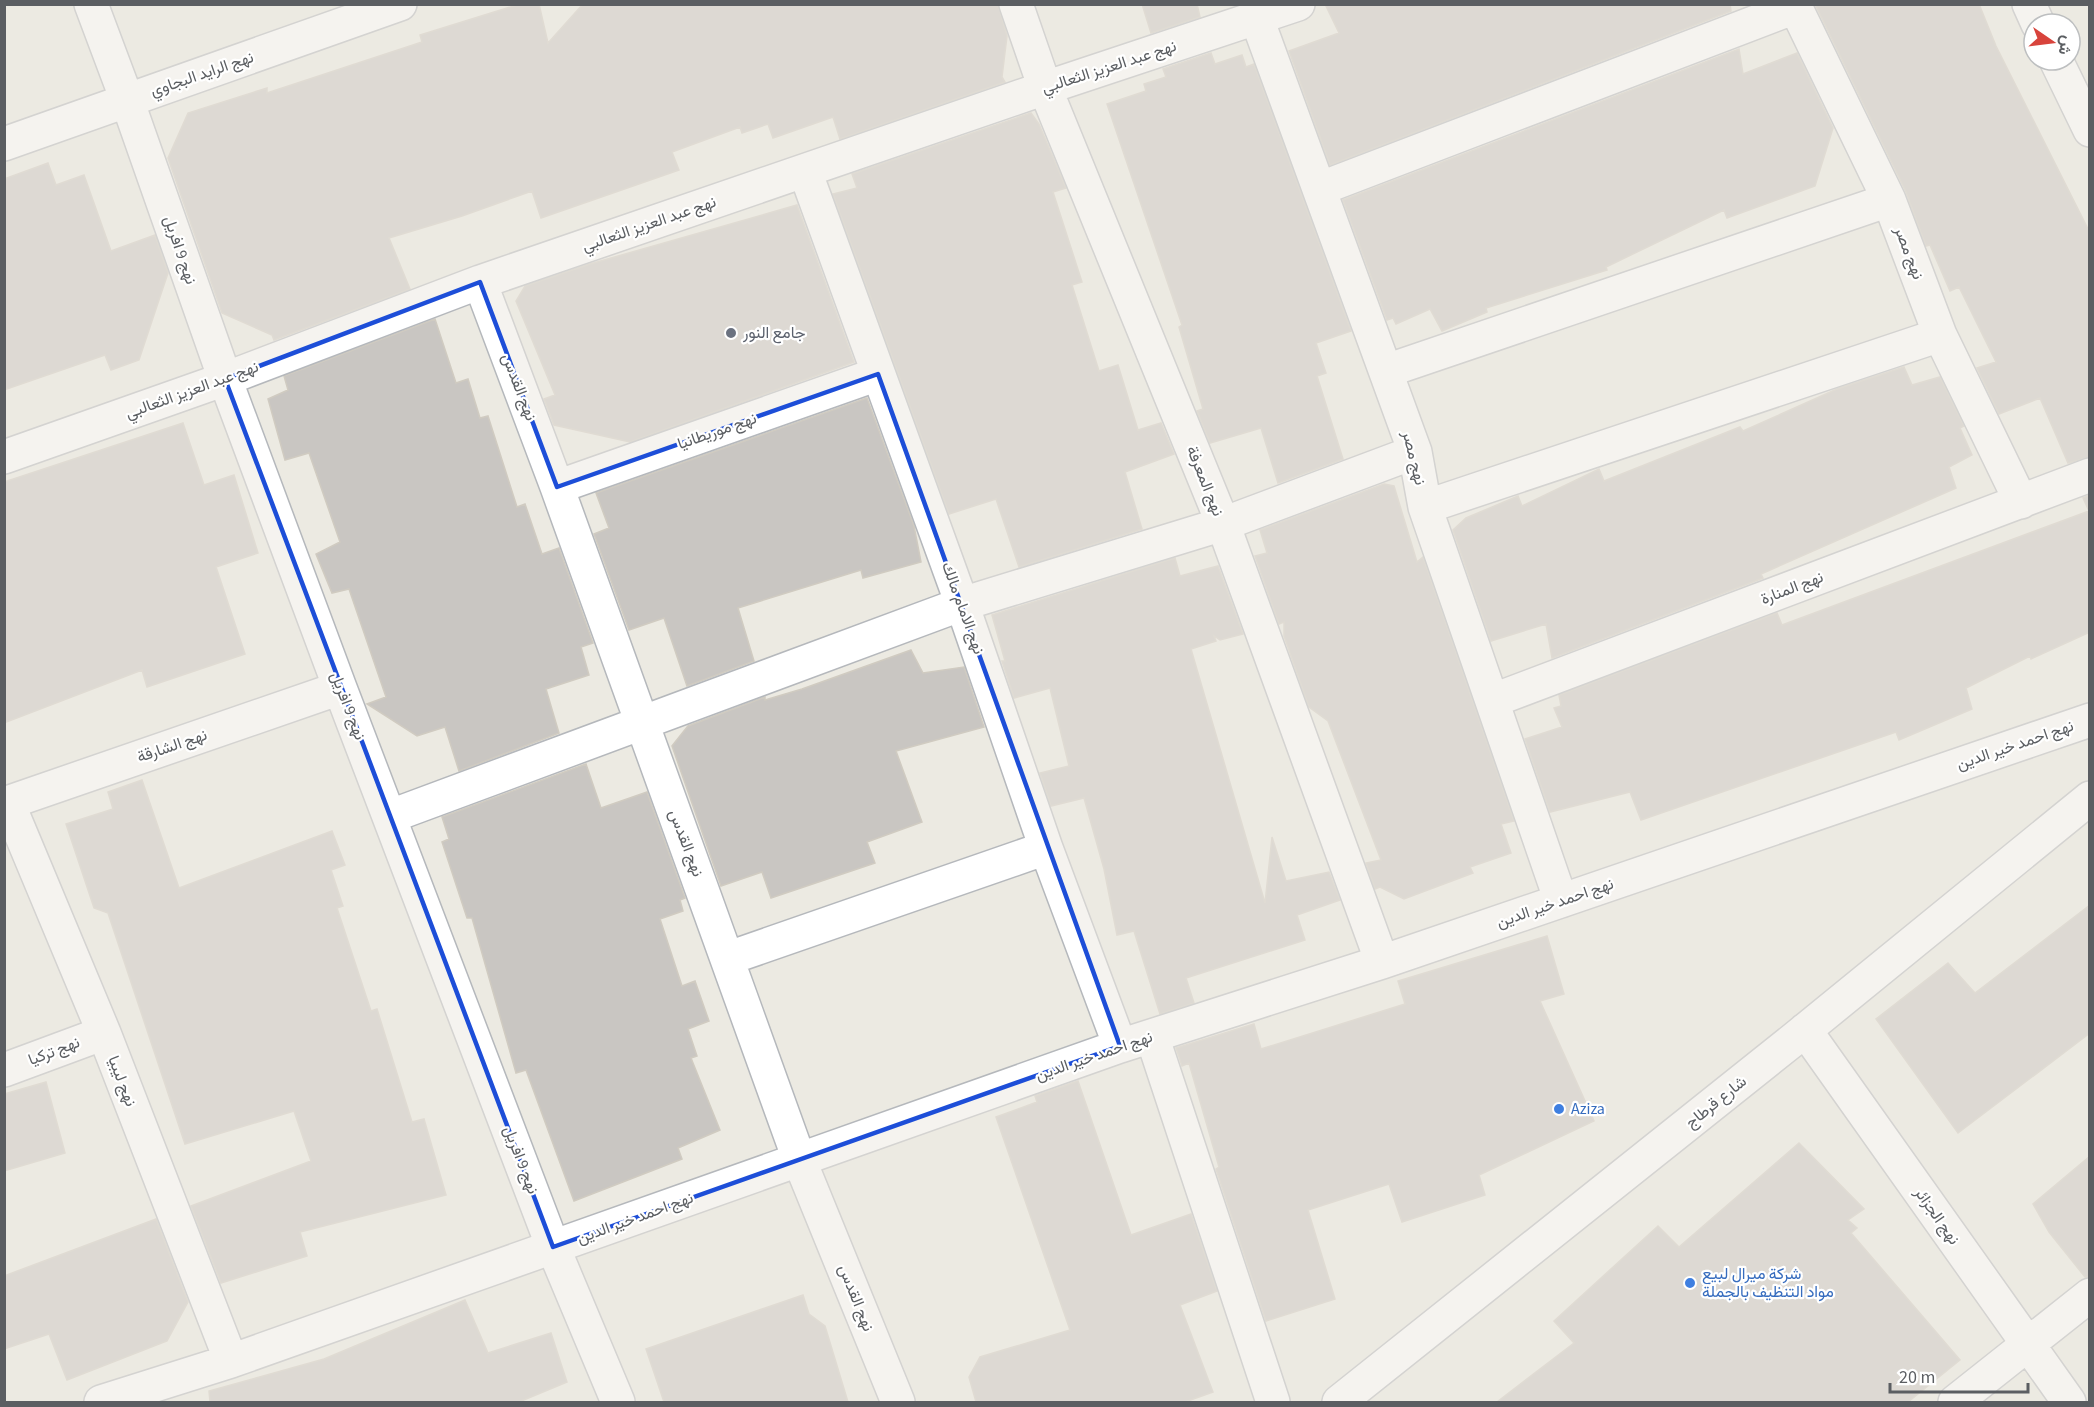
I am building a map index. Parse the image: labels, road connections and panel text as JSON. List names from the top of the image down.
{
  "streets": {
    "street": [
      "نهج عبد العزيز الثعالبي",
      "نهج الرايد البجاوي",
      "نهج 9 افريل",
      "نهج مصر",
      "نهج القدس",
      "نهج موريطانيا",
      "نهج المعرفة",
      "نهج المنارة",
      "نهج الامام مالك",
      "نهج احمد خير الدين",
      "نهج الشارقة",
      "نهج تركيا",
      "نهج ليبيا",
      "شارع قرطاج",
      "نهج الجزائر"
    ]
  },
  "crossings": [
    ["نهج عبد العزيز الثعالبي", "نهج 9 افريل"],
    ["نهج عبد العزيز الثعالبي", "نهج مصر"],
    ["نهج عبد العزيز الثعالبي", "نهج القدس"],
    ["نهج عبد العزيز الثعالبي", "نهج المعرفة"],
    ["نهج عبد العزيز الثعالبي", "نهج الامام مالك"],
    ["نهج الرايد البجاوي", "نهج 9 افريل"],
    ["نهج 9 افريل", "نهج احمد خير الدين"],
    ["نهج 9 افريل", "نهج الشارقة"],
    ["نهج مصر", "نهج المنارة"],
    ["نهج مصر", "نهج احمد خير الدين"],
    ["نهج القدس", "نهج موريطانيا"],
    ["نهج القدس", "نهج احمد خير الدين"],
    ["نهج موريطانيا", "نهج الامام مالك"],
    ["نهج المعرفة", "نهج احمد خير الدين"],
    ["نهج الامام مالك", "نهج احمد خير الدين"],
    ["نهج احمد خير الدين", "نهج ليبيا"],
    ["نهج الشارقة", "نهج ليبيا"],
    ["نهج تركيا", "نهج ليبيا"],
    ["شارع قرطاج", "نهج الجزائر"]
  ],
  "places": ["جامع النور", "Aziza", "شركة ميرال لبيع مواد التنظيف بالجملة"],
  "scale_bar": "20 m",
  "north": "right"
}
